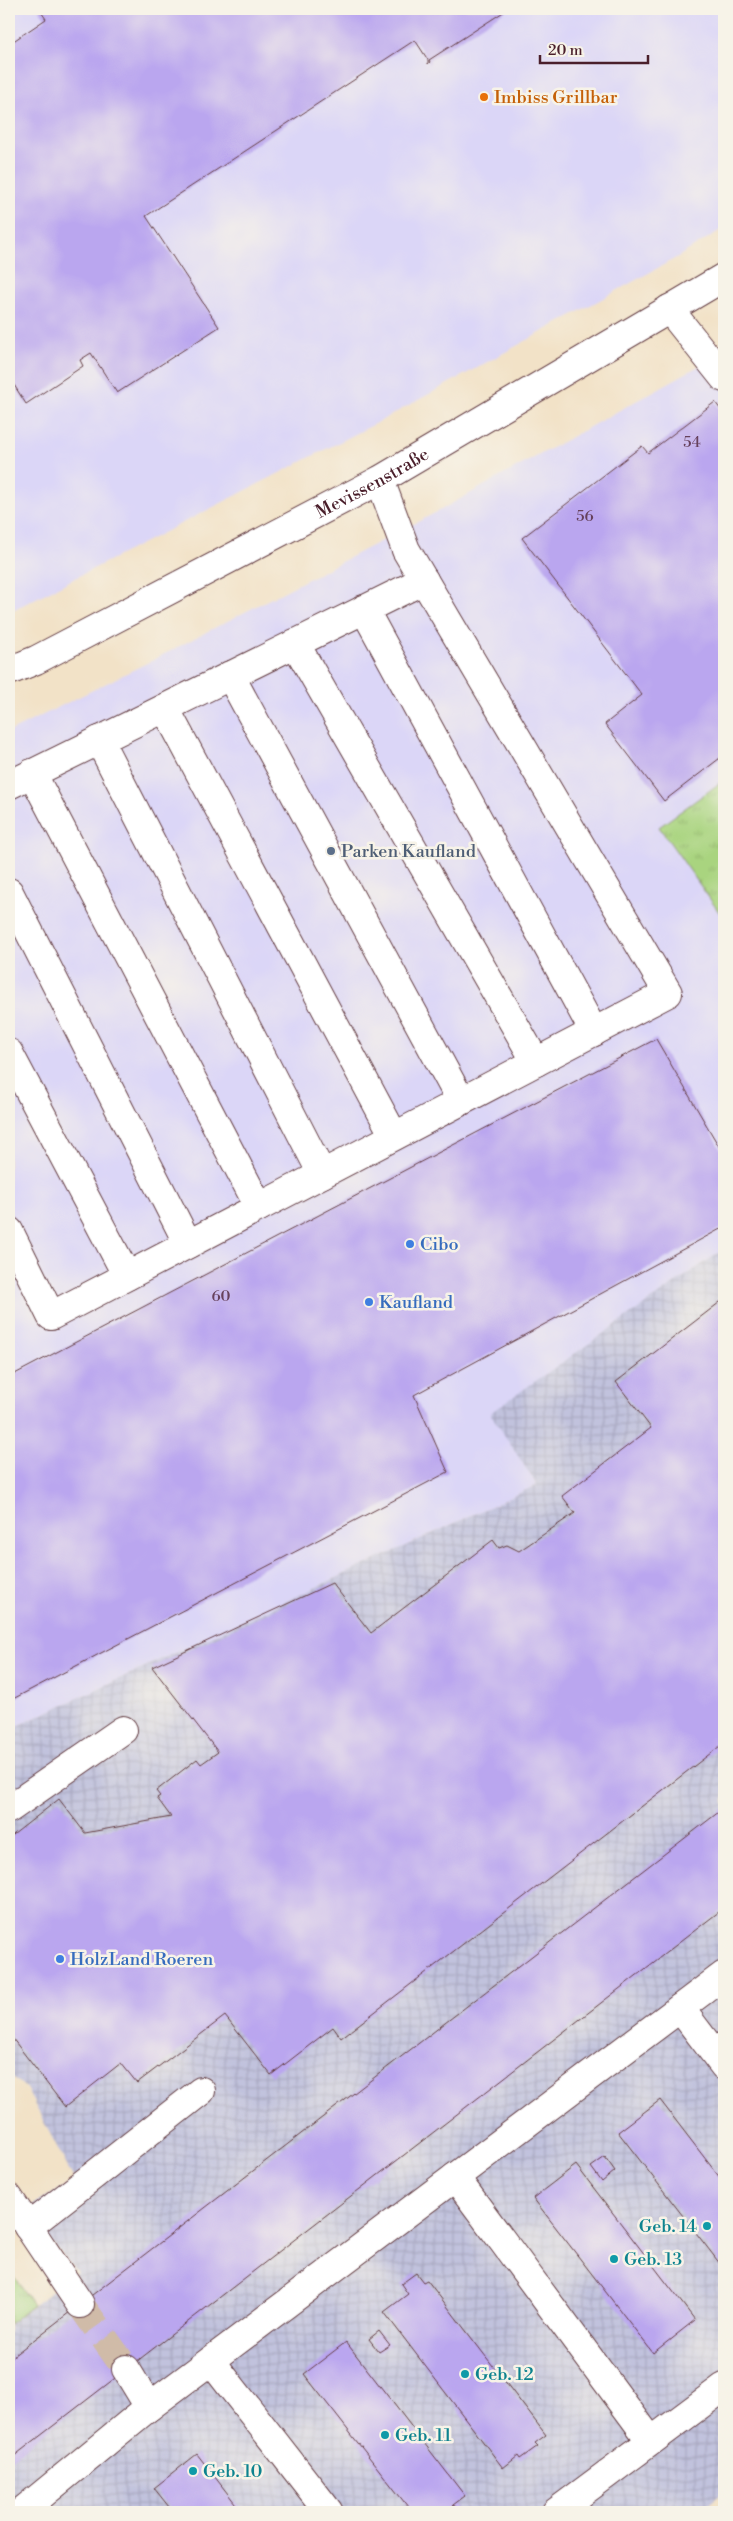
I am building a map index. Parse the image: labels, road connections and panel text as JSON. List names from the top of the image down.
{
  "streets": {
    "street": ["Mevissenstraße"]
  },
  "places": [
    "Imbiss Grillbar",
    "Parken Kaufland",
    "Cibo",
    "Kaufland",
    "HolzLand Roeren",
    "Geb. 14",
    "Geb. 13",
    "Geb. 12",
    "Geb. 11",
    "Geb. 10"
  ],
  "house_numbers": ["54", "56", "60"],
  "scale_bar": "20 m"
}
